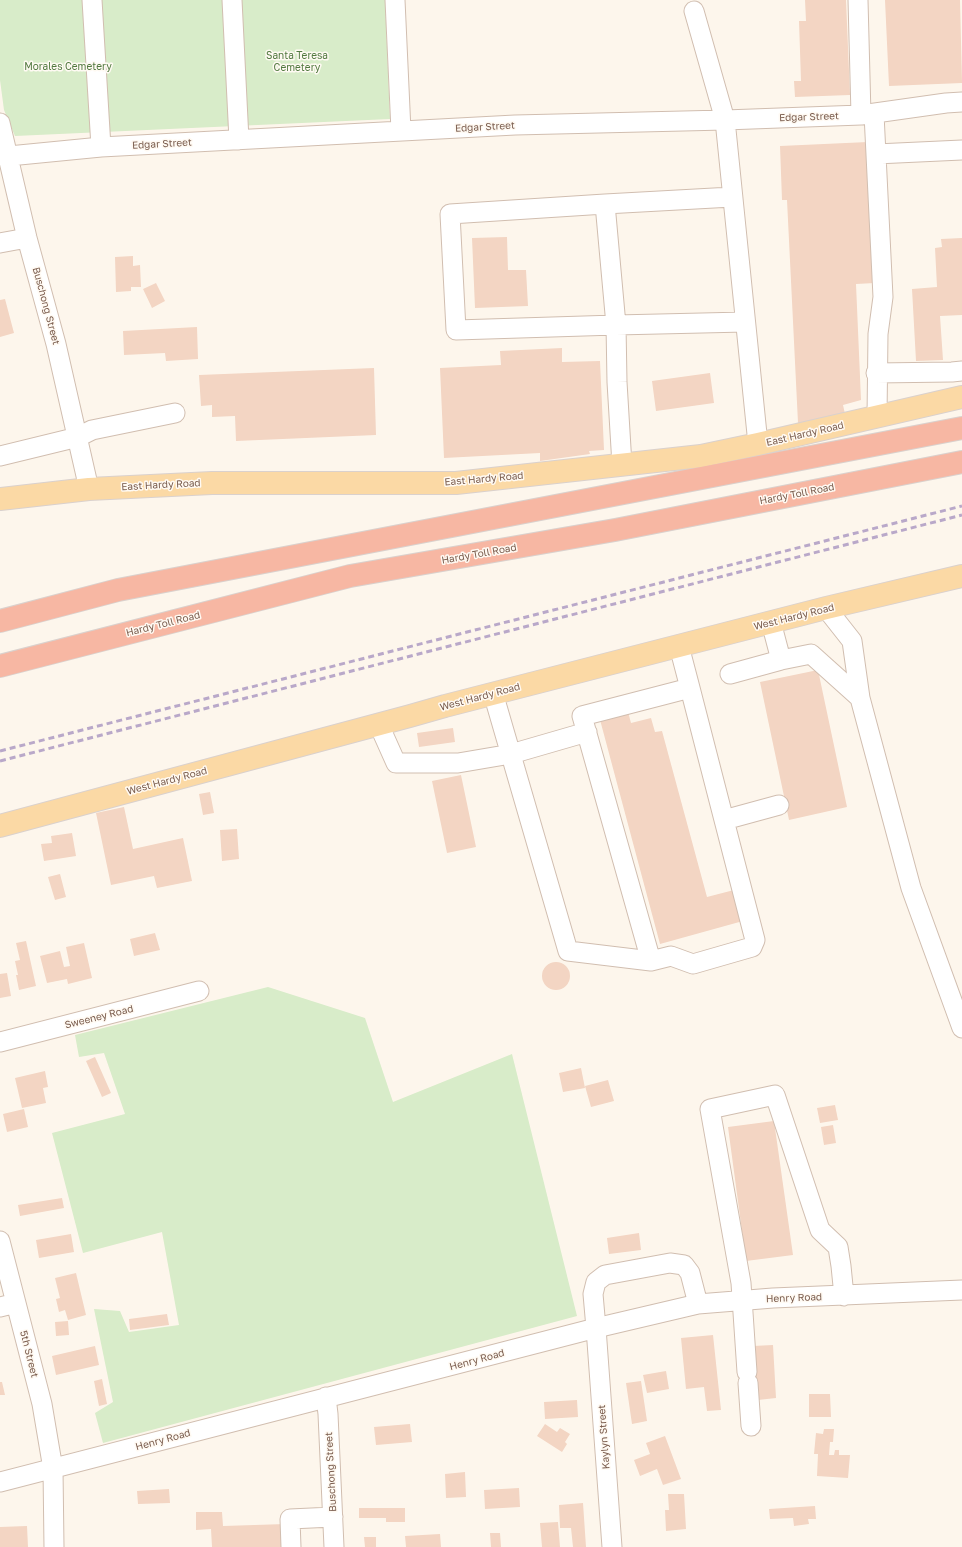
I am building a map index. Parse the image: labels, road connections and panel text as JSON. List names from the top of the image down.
{
  "streets": {
    "highway": ["Hardy Toll Road"],
    "main road": ["East Hardy Road", "West Hardy Road"],
    "street": [
      "Edgar Street",
      "Buschong Street",
      "Sweeney Road",
      "Henry Road",
      "5th Street",
      "Kaylyn Street"
    ]
  },
  "crossings": [
    ["Edgar Street", "Buschong Street"],
    ["Buschong Street", "East Hardy Road"],
    ["Buschong Street", "Henry Road"],
    ["Henry Road", "5th Street"],
    ["Henry Road", "Kaylyn Street"]
  ],
  "parks": ["Santa Teresa Cemetery", "Morales Cemetery"]
}
